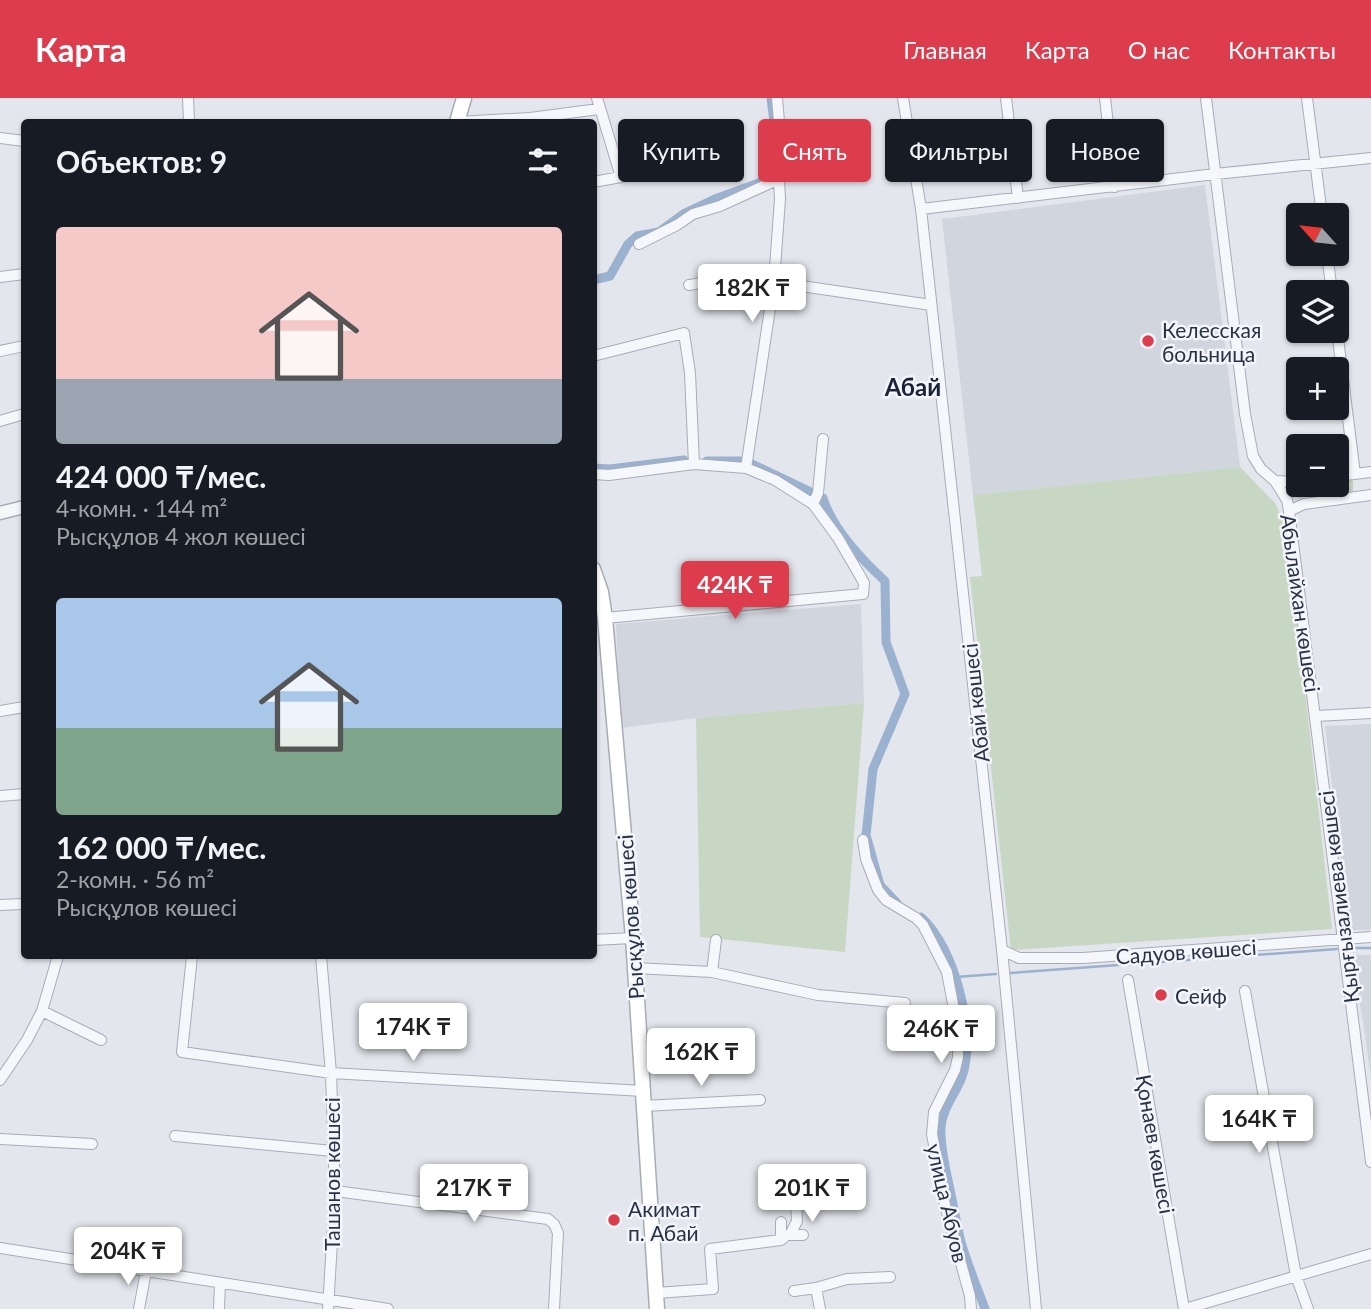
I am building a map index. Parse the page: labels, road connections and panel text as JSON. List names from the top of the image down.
{
  "streets": {
    "main road": ["Рысқұлов көшесі"],
    "street": [
      "Абылайхан көшесі",
      "Абай көшесі",
      "Қырғызалиева көшесі",
      "Садуов көшесі",
      "Қонаев көшесі",
      "Ташанов көшесі",
      "улица Абуов"
    ]
  },
  "crossings": [
    ["Абылайхан көшесі", "Қырғызалиева көшесі"],
    ["Абай көшесі", "Садуов көшесі"],
    ["Қырғызалиева көшесі", "Садуов көшесі"]
  ],
  "districts": ["Абай"],
  "places": ["Келесская больница", "Сейф", "Акимат п. Абай"],
  "north": "top left",
  "page": {
    "header": "Карта",
    "nav": [
      "Главная",
      "Карта",
      "О нас",
      "Контакты"
    ],
    "chip": [
      "Купить",
      "Снять",
      "Фильтры",
      "Новое"
    ],
    "heading": "Объектов: 9",
    "map_buttons": ["+", "−"],
    "list": [
      {
        "name": "424 000 ₸/мес.",
        "note": "4-комн. · 144 m² · Рысқұлов 4 жол көшесі"
      },
      {
        "name": "162 000 ₸/мес.",
        "note": "2-комн. · 56 m² · Рысқұлов көшесі"
      }
    ],
    "price": [
      "182K ₸",
      "424K ₸",
      "174K ₸",
      "246K ₸",
      "162K ₸",
      "164K ₸",
      "217K ₸",
      "201K ₸",
      "204K ₸"
    ]
  }
}
